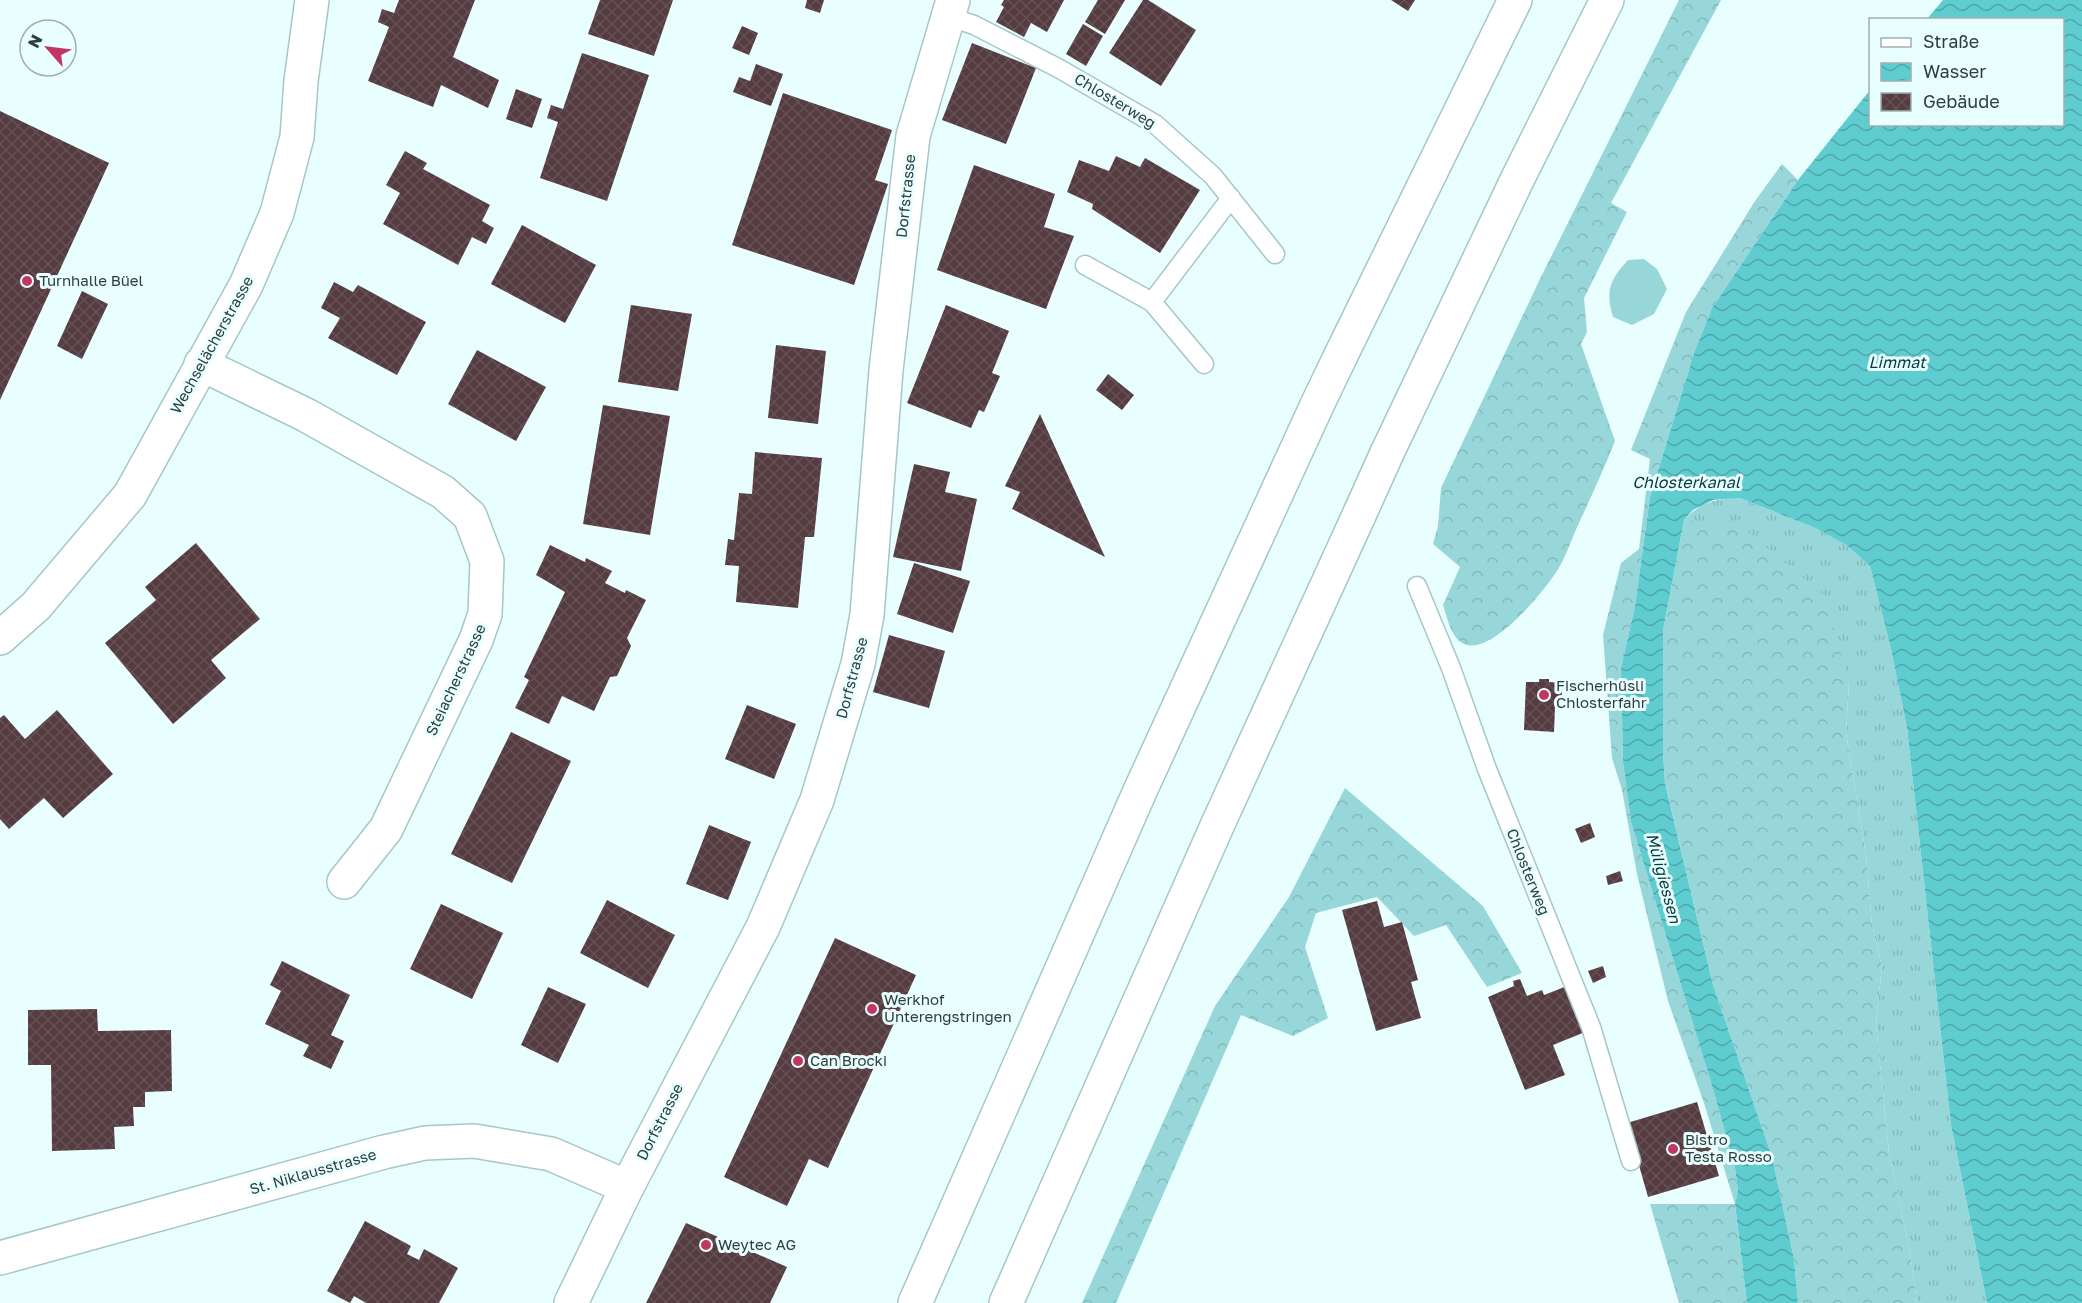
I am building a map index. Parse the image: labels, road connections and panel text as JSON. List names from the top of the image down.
{
  "streets": {
    "main road": [
      "Dorfstrasse",
      "Wechselächerstrasse",
      "Steiacherstrasse",
      "St. Niklausstrasse"
    ],
    "lane": ["Chlosterweg"]
  },
  "crossings": [
    ["Chlosterweg", "Dorfstrasse"],
    ["Dorfstrasse", "St. Niklausstrasse"],
    ["Wechselächerstrasse", "Steiacherstrasse"]
  ],
  "water": ["Limmat", "Chlosterkanal", "Müligiessen"],
  "places": [
    "Turnhalle Büel",
    "Fischerhüsli Chlosterfahr",
    "Werkhof Unterengstringen",
    "Can Brocki",
    "Bistro Testa Rosso",
    "Weytec AG"
  ],
  "legend": ["Straße", "Wasser", "Gebäude"],
  "north": "top left"
}
